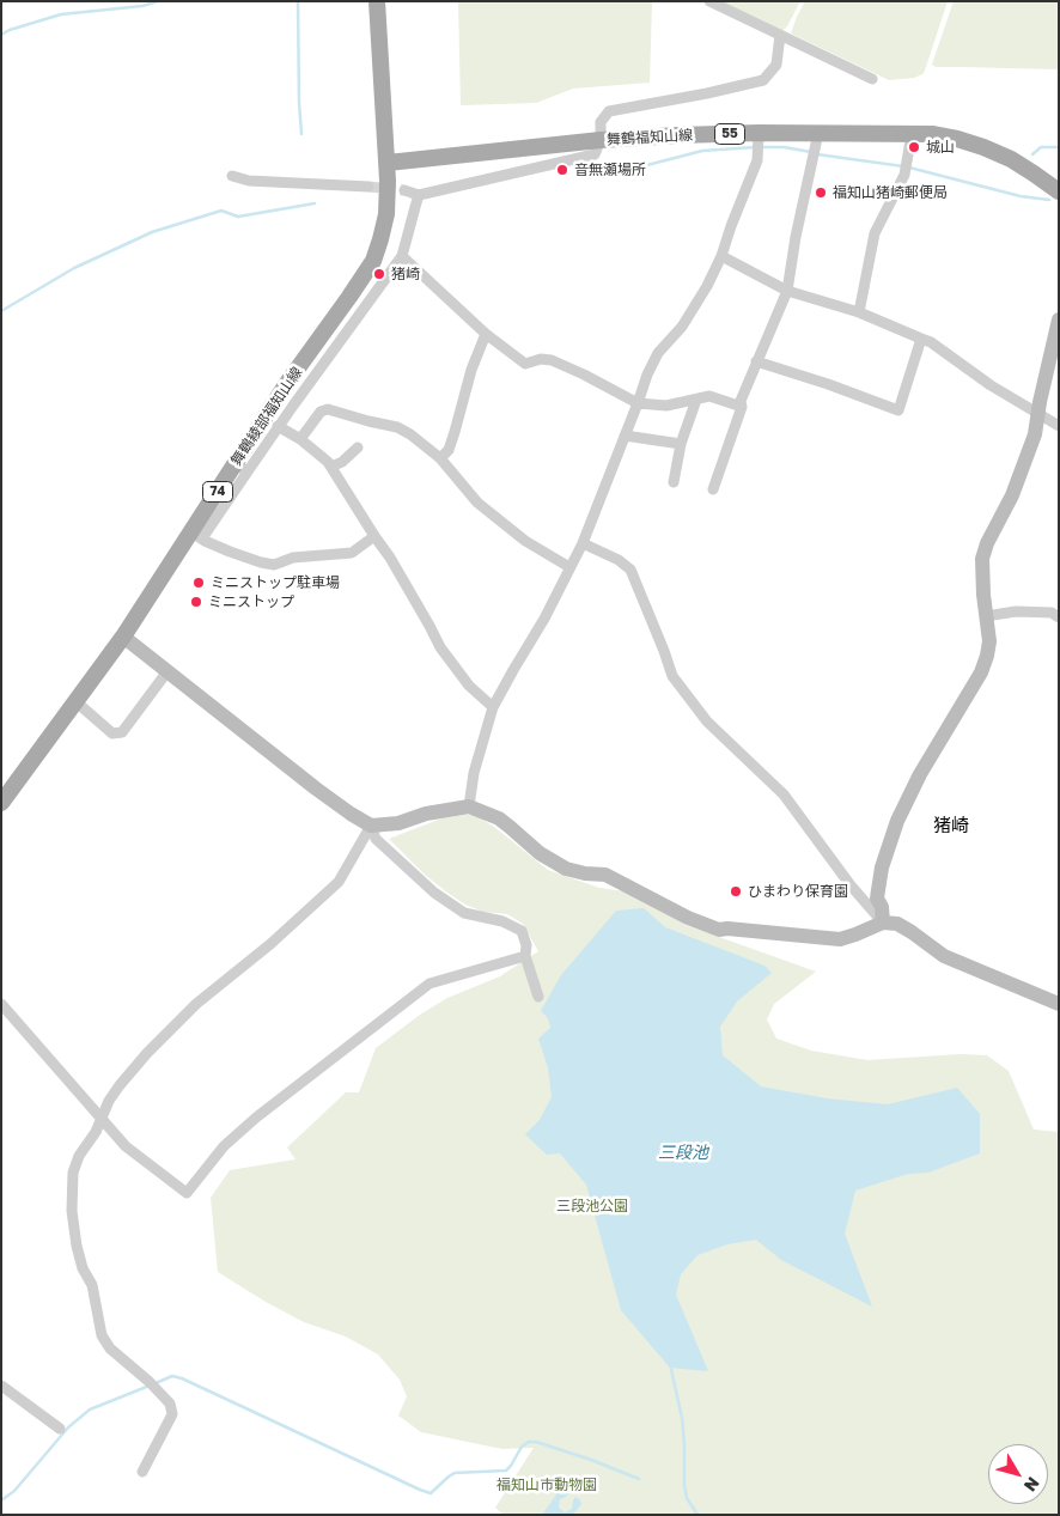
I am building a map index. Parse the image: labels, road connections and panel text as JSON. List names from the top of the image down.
{
  "streets": {
    "main road": [
      "55",
      "舞鶴福知山線",
      "舞鶴綾部福知山線",
      "74"
    ]
  },
  "crossings": [
    ["舞鶴福知山線", "舞鶴綾部福知山線"]
  ],
  "districts": ["猪崎"],
  "water": ["三段池"],
  "parks": ["三段池公園", "福知山市動物園"],
  "places": [
    "城山",
    "音無瀬場所",
    "福知山猪崎郵便局",
    "猪崎",
    "ミニストップ駐車場",
    "ミニストップ",
    "ひまわり保育園"
  ],
  "north": "bottom right"
}
